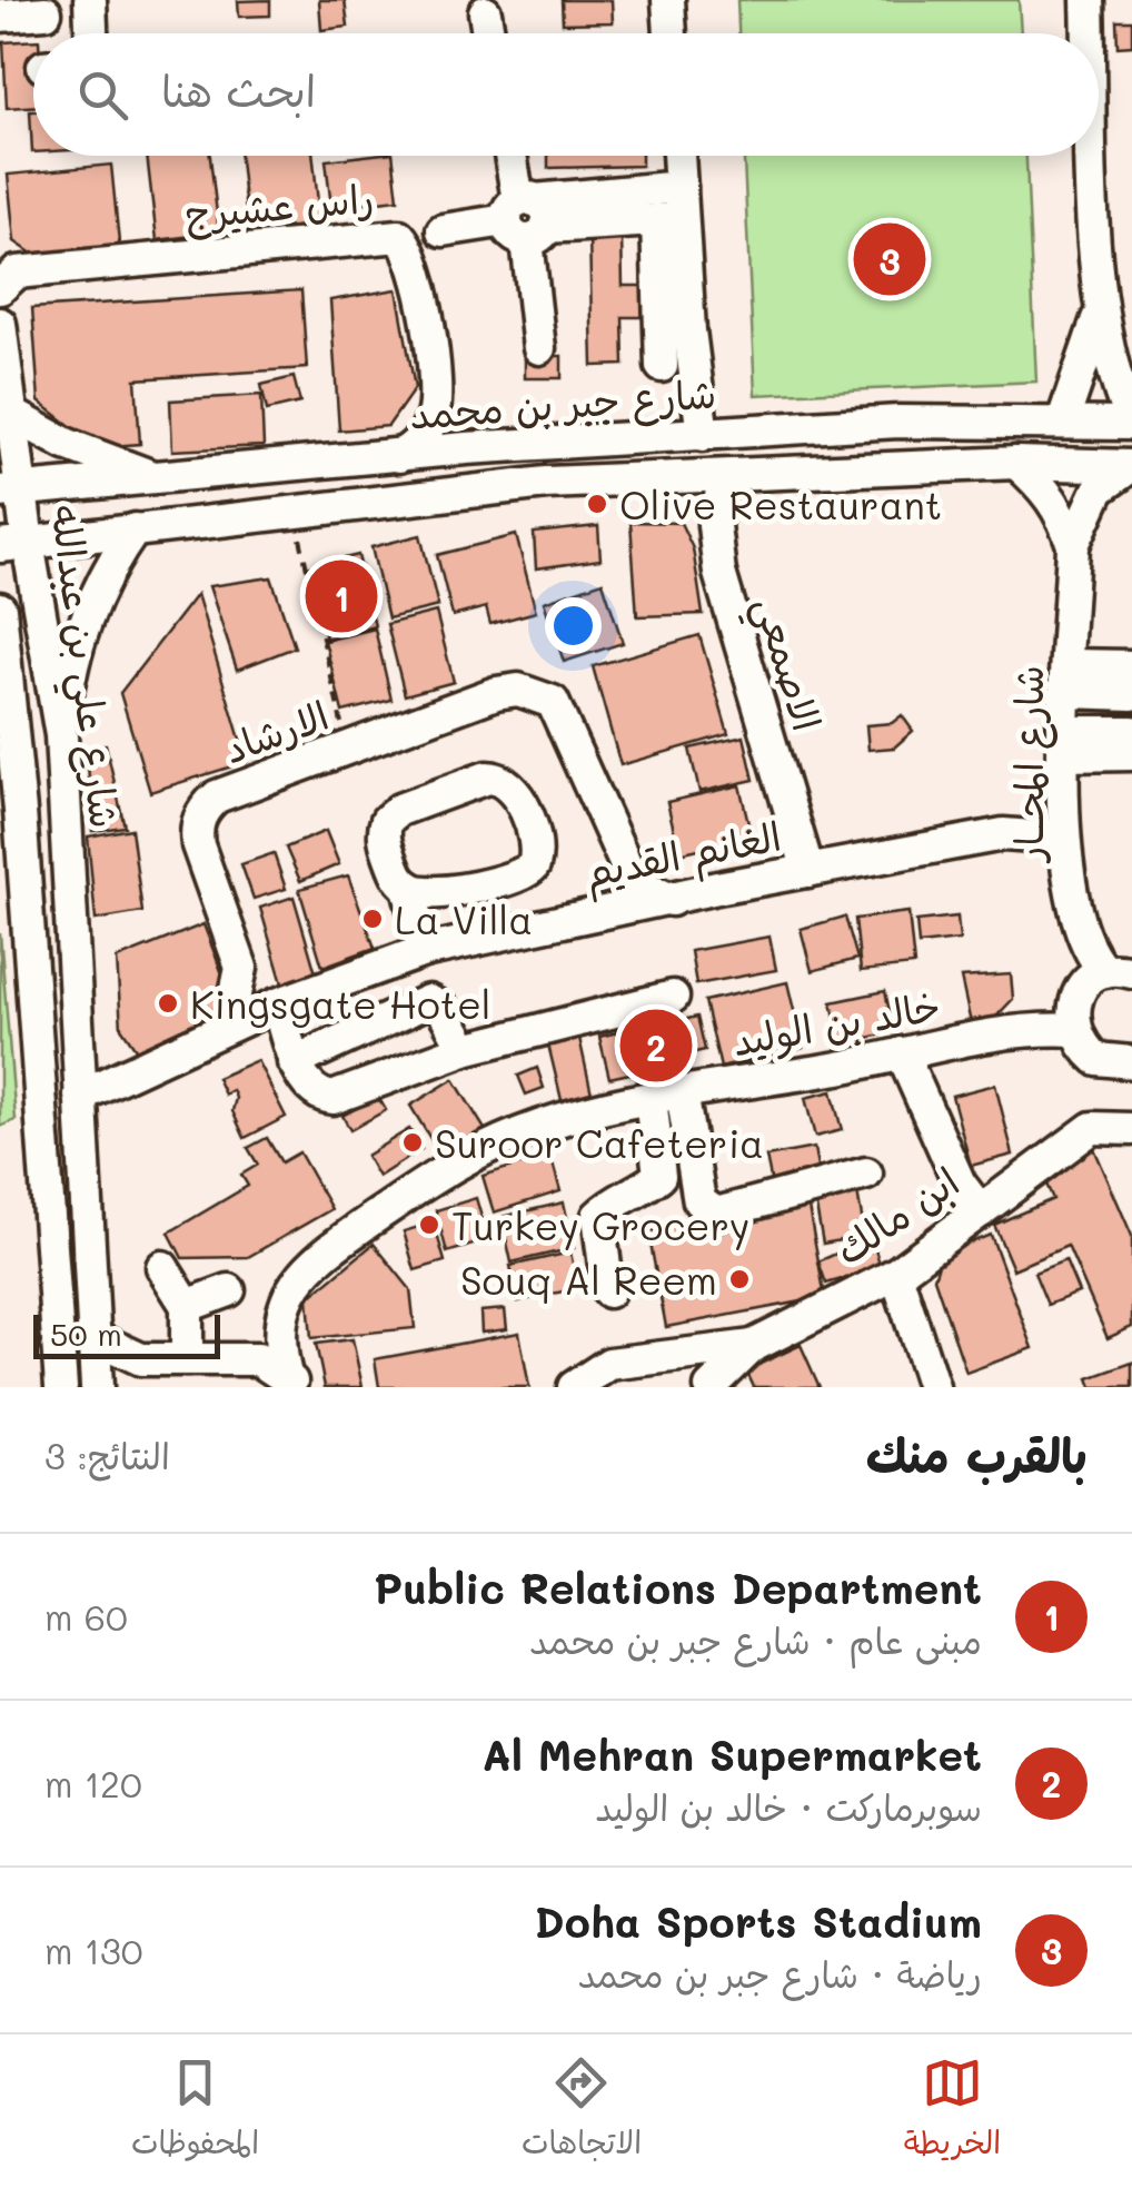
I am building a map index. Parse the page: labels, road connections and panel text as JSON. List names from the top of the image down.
{
  "streets": {
    "street": [
      "راس عشيرج",
      "شارع جبر بن محمد",
      "الاصمعي",
      "شارع علي بن عبدالله",
      "الارشاد",
      "شارع المحــار",
      "الغانم القديم",
      "خالد بن الوليد",
      "ابن مالك"
    ]
  },
  "crossings": [
    ["راس عشيرج", "شارع جبر بن محمد"],
    ["شارع جبر بن محمد", "الاصمعي"],
    ["شارع جبر بن محمد", "شارع علي بن عبدالله"],
    ["شارع جبر بن محمد", "شارع المحــار"],
    ["الاصمعي", "الغانم القديم"],
    ["شارع علي بن عبدالله", "الغانم القديم"],
    ["شارع المحــار", "الغانم القديم"]
  ],
  "places": [
    "Olive Restaurant",
    "La Villa",
    "Kingsgate Hotel",
    "Suroor Cafeteria",
    "Turkey Grocery",
    "Souq Al Reem"
  ],
  "scale_bar": "50 m",
  "page": {
    "search": "ابحث هنا",
    "pins": ["3", "1", "2"],
    "scale": "50 m",
    "heading": ["بالقرب منك", "النتائج: 3"],
    "list": [
      {
        "mark": "1",
        "name": "Public Relations Department",
        "note": "مبنى عام · شارع جبر بن محمد",
        "value": "60 m"
      },
      {
        "mark": "2",
        "name": "Al Mehran Supermarket",
        "note": "سوبرماركت · خالد بن الوليد",
        "value": "120 m"
      },
      {
        "mark": "3",
        "name": "Doha Sports Stadium",
        "note": "رياضة · شارع جبر بن محمد",
        "value": "130 m"
      }
    ],
    "nav": ["الخريطة", "الاتجاهات", "المحفوظات"]
  }
}
